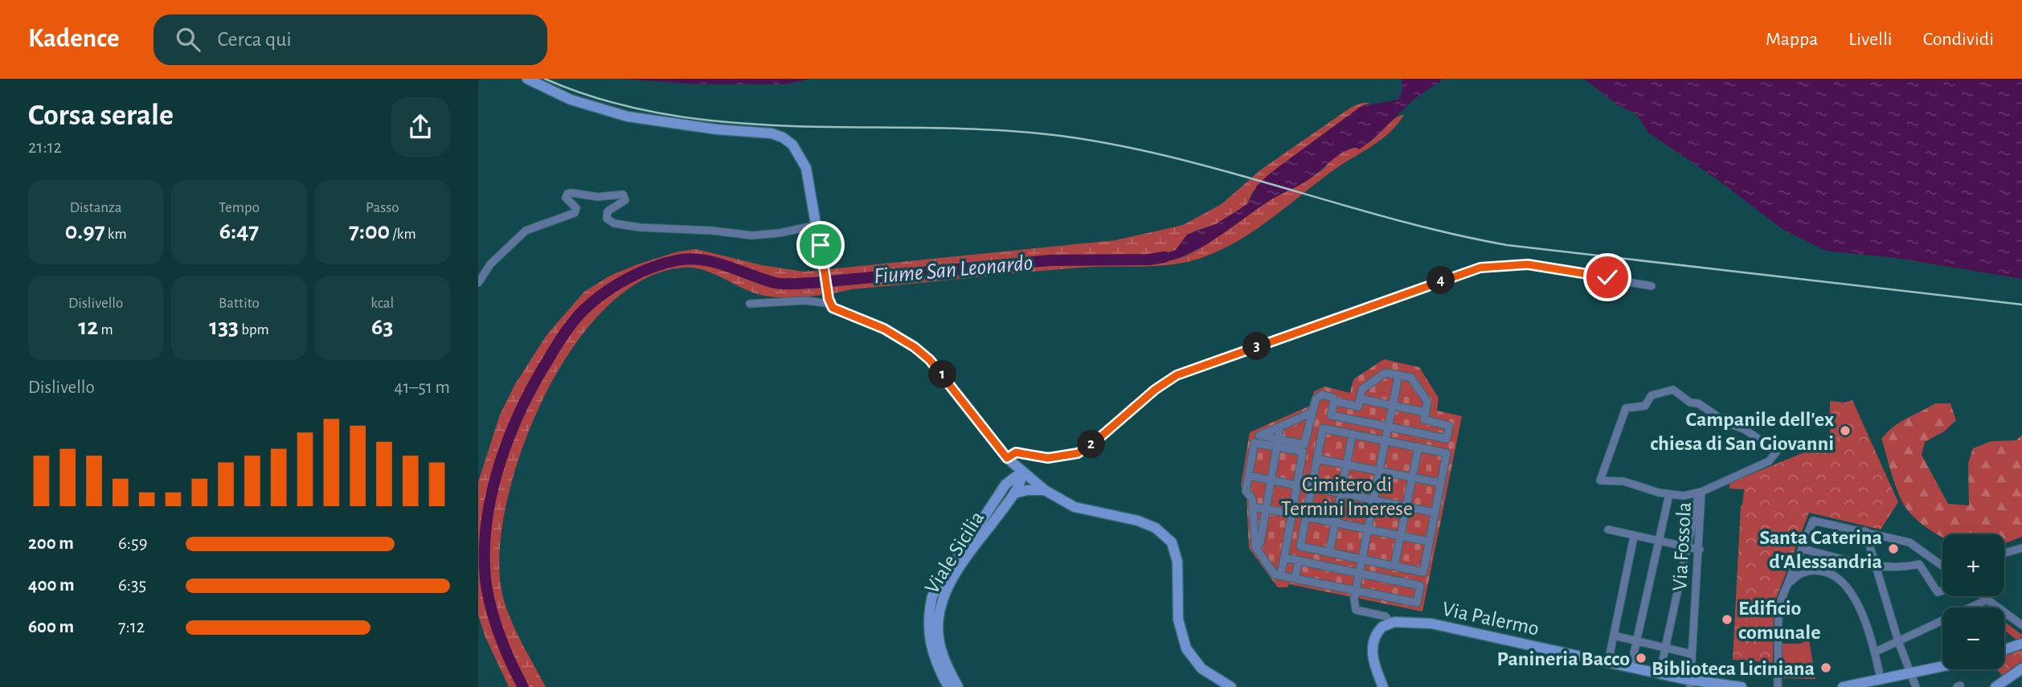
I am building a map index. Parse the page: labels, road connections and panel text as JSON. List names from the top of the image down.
{
  "streets": {
    "main road": ["Viale Sicilia", "Via Palermo"],
    "street": ["Via Fossola"]
  },
  "crossings": [
    ["Via Fossola", "Via Palermo"]
  ],
  "water": ["Fiume San Leonardo"],
  "parks": ["Cimitero di Termini Imerese"],
  "places": [
    "Campanile dell'ex chiesa di San Giovanni",
    "Santa Caterina d'Alessandria",
    "Edificio comunale",
    "Panineria Bacco",
    "Biblioteca Liciniana"
  ],
  "page": {
    "header": "Kadence",
    "search": "Cerca qui",
    "nav": ["Mappa", "Livelli", "Condividi"],
    "heading": ["Corsa serale", "21:12"],
    "stats": [
      ["Distanza", "0.97 km"],
      ["Tempo", "6:47"],
      ["Passo", "7:00 /km"],
      ["Dislivello", "12 m"],
      ["Battito", "133 bpm"],
      ["kcal", "63"]
    ],
    "pins": [
      "4",
      "3",
      "1",
      "2"
    ],
    "chart": ["Dislivello", "41–51 m"],
    "list": [
      {
        "name": "200 m",
        "note": "6:59"
      },
      {
        "name": "400 m",
        "note": "6:35"
      },
      {
        "name": "600 m",
        "note": "7:12"
      }
    ],
    "map_buttons": ["+", "−"]
  }
}
